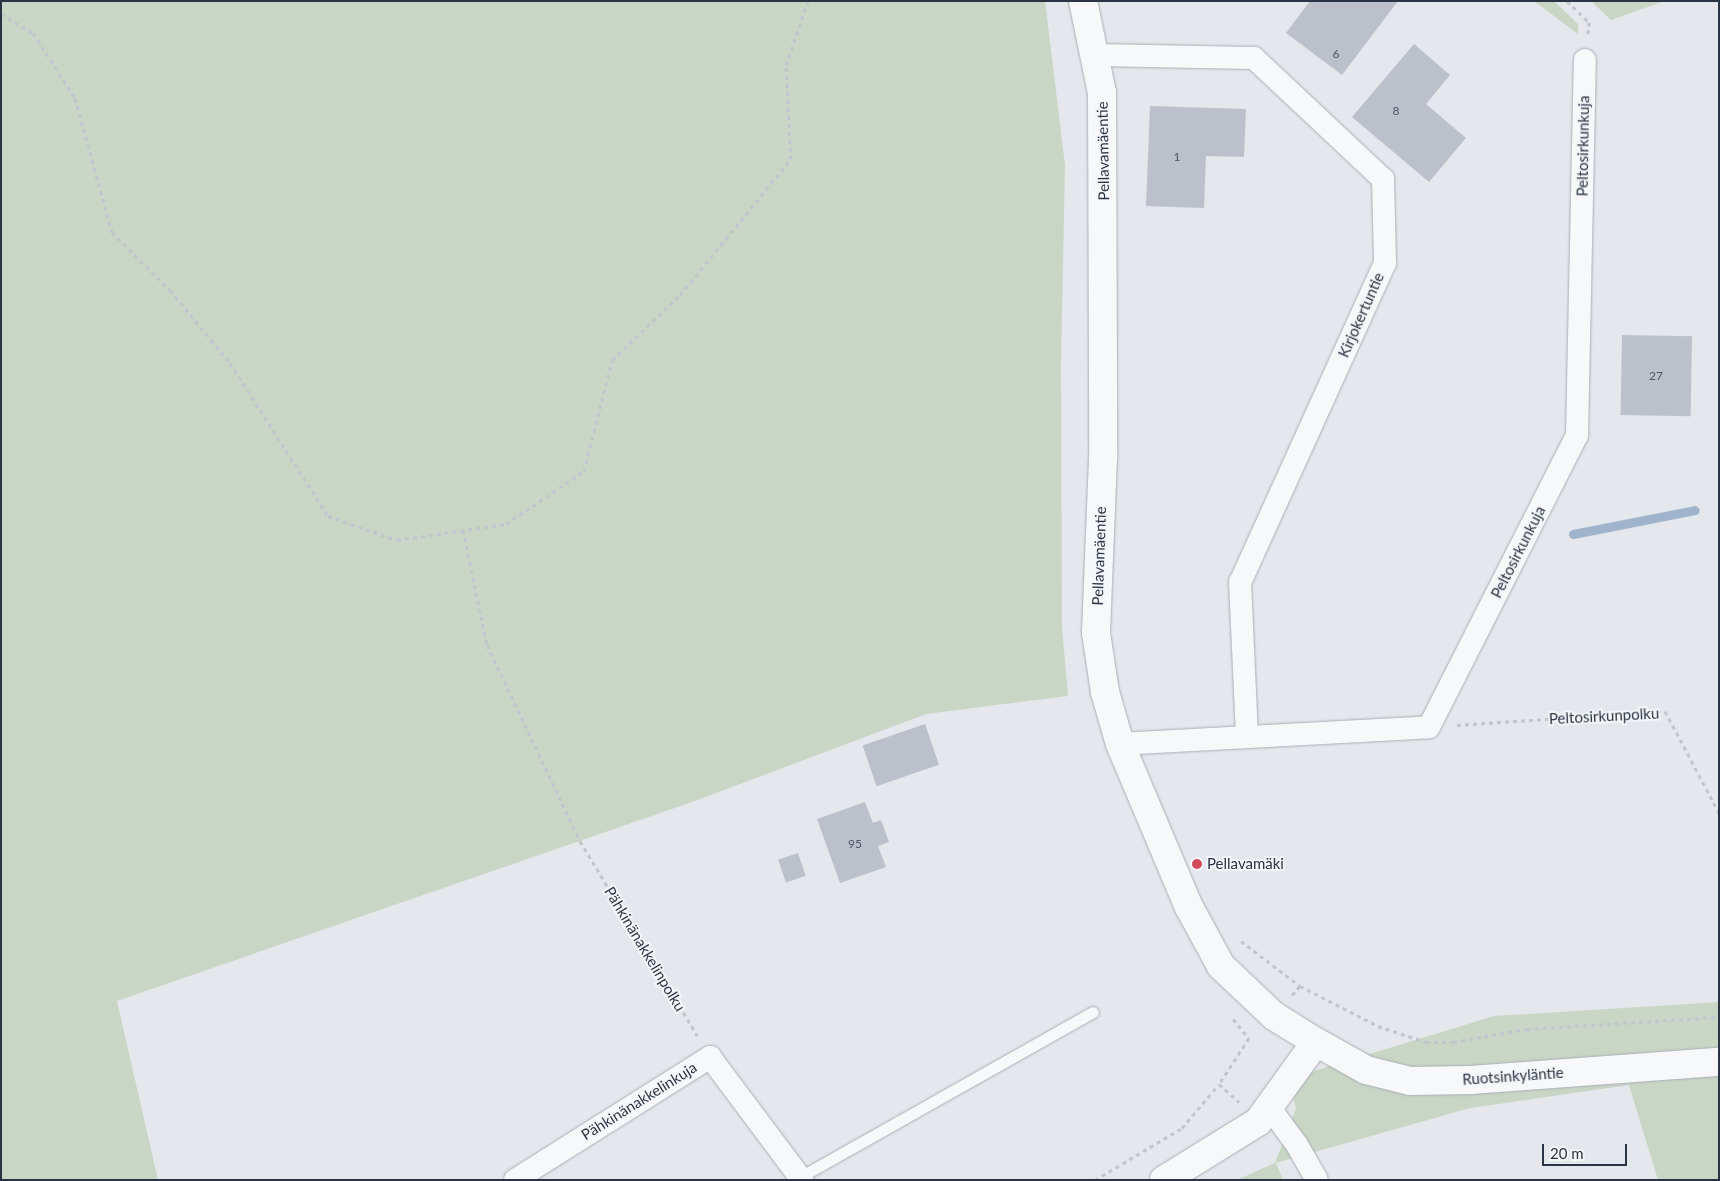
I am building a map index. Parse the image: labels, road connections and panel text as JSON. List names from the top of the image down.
{
  "streets": {
    "street": [
      "Peltosirkunkuja",
      "Pellavamäentie",
      "Kirjokertuntie",
      "Ruotsinkyläntie",
      "Pähkinänakkelinkuja"
    ],
    "path": ["Peltosirkunpolku", "Pähkinänakkelinpolku"]
  },
  "crossings": [
    ["Peltosirkunkuja", "Peltosirkunpolku"],
    ["Pellavamäentie", "Kirjokertuntie"],
    ["Pellavamäentie", "Ruotsinkyläntie"],
    ["Pähkinänakkelinpolku", "Pähkinänakkelinkuja"]
  ],
  "places": ["Pellavamäki"],
  "house_numbers": [
    "6",
    "8",
    "1",
    "27",
    "95"
  ],
  "scale_bar": "20 m"
}
